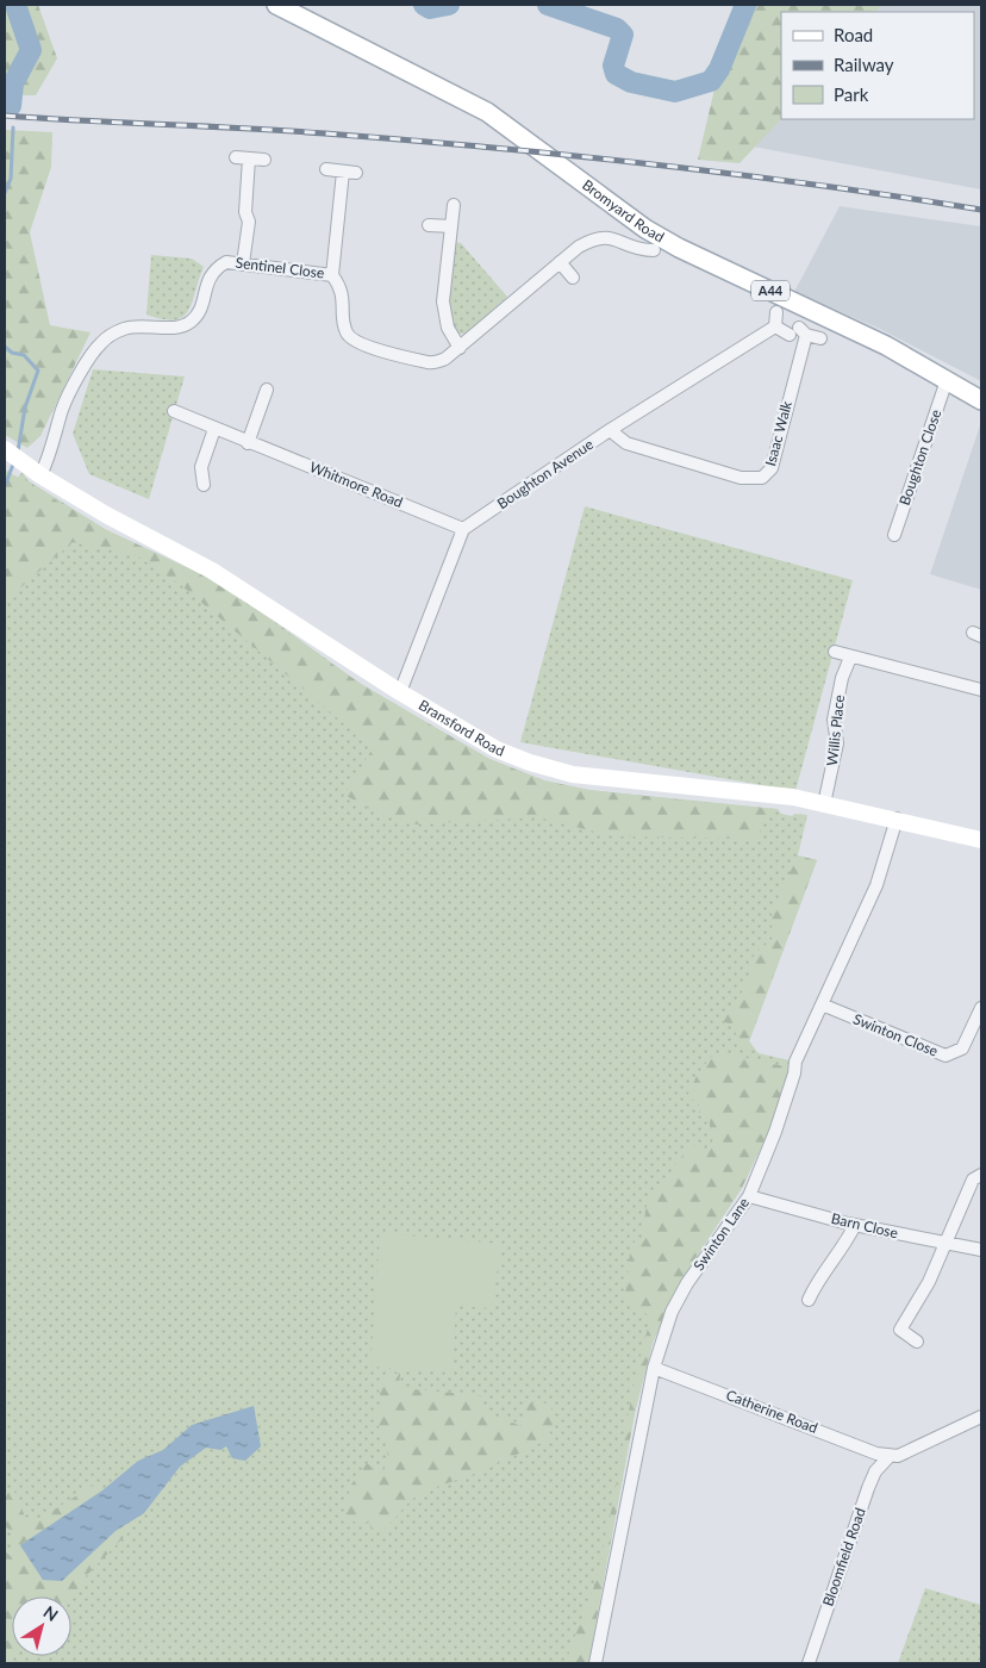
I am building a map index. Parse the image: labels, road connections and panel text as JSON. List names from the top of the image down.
{
  "streets": {
    "main road": ["Bromyard Road", "A44", "Bransford Road"],
    "street": [
      "Sentinel Close",
      "Isaac Walk",
      "Boughton Close",
      "Boughton Avenue",
      "Whitmore Road",
      "Willis Place",
      "Swinton Close",
      "Barn Close",
      "Swinton Lane",
      "Catherine Road",
      "Bloomfield Road"
    ]
  },
  "crossings": [
    ["Bromyard Road", "Sentinel Close"],
    ["Bromyard Road", "Boughton Close"],
    ["Sentinel Close", "Bransford Road"],
    ["Isaac Walk", "Boughton Avenue"],
    ["Boughton Avenue", "Whitmore Road"],
    ["Bransford Road", "Willis Place"],
    ["Bransford Road", "Swinton Lane"],
    ["Swinton Close", "Swinton Lane"],
    ["Barn Close", "Swinton Lane"],
    ["Swinton Lane", "Catherine Road"],
    ["Catherine Road", "Bloomfield Road"]
  ],
  "legend": ["Road", "Railway", "Park"],
  "north": "top right"
}
